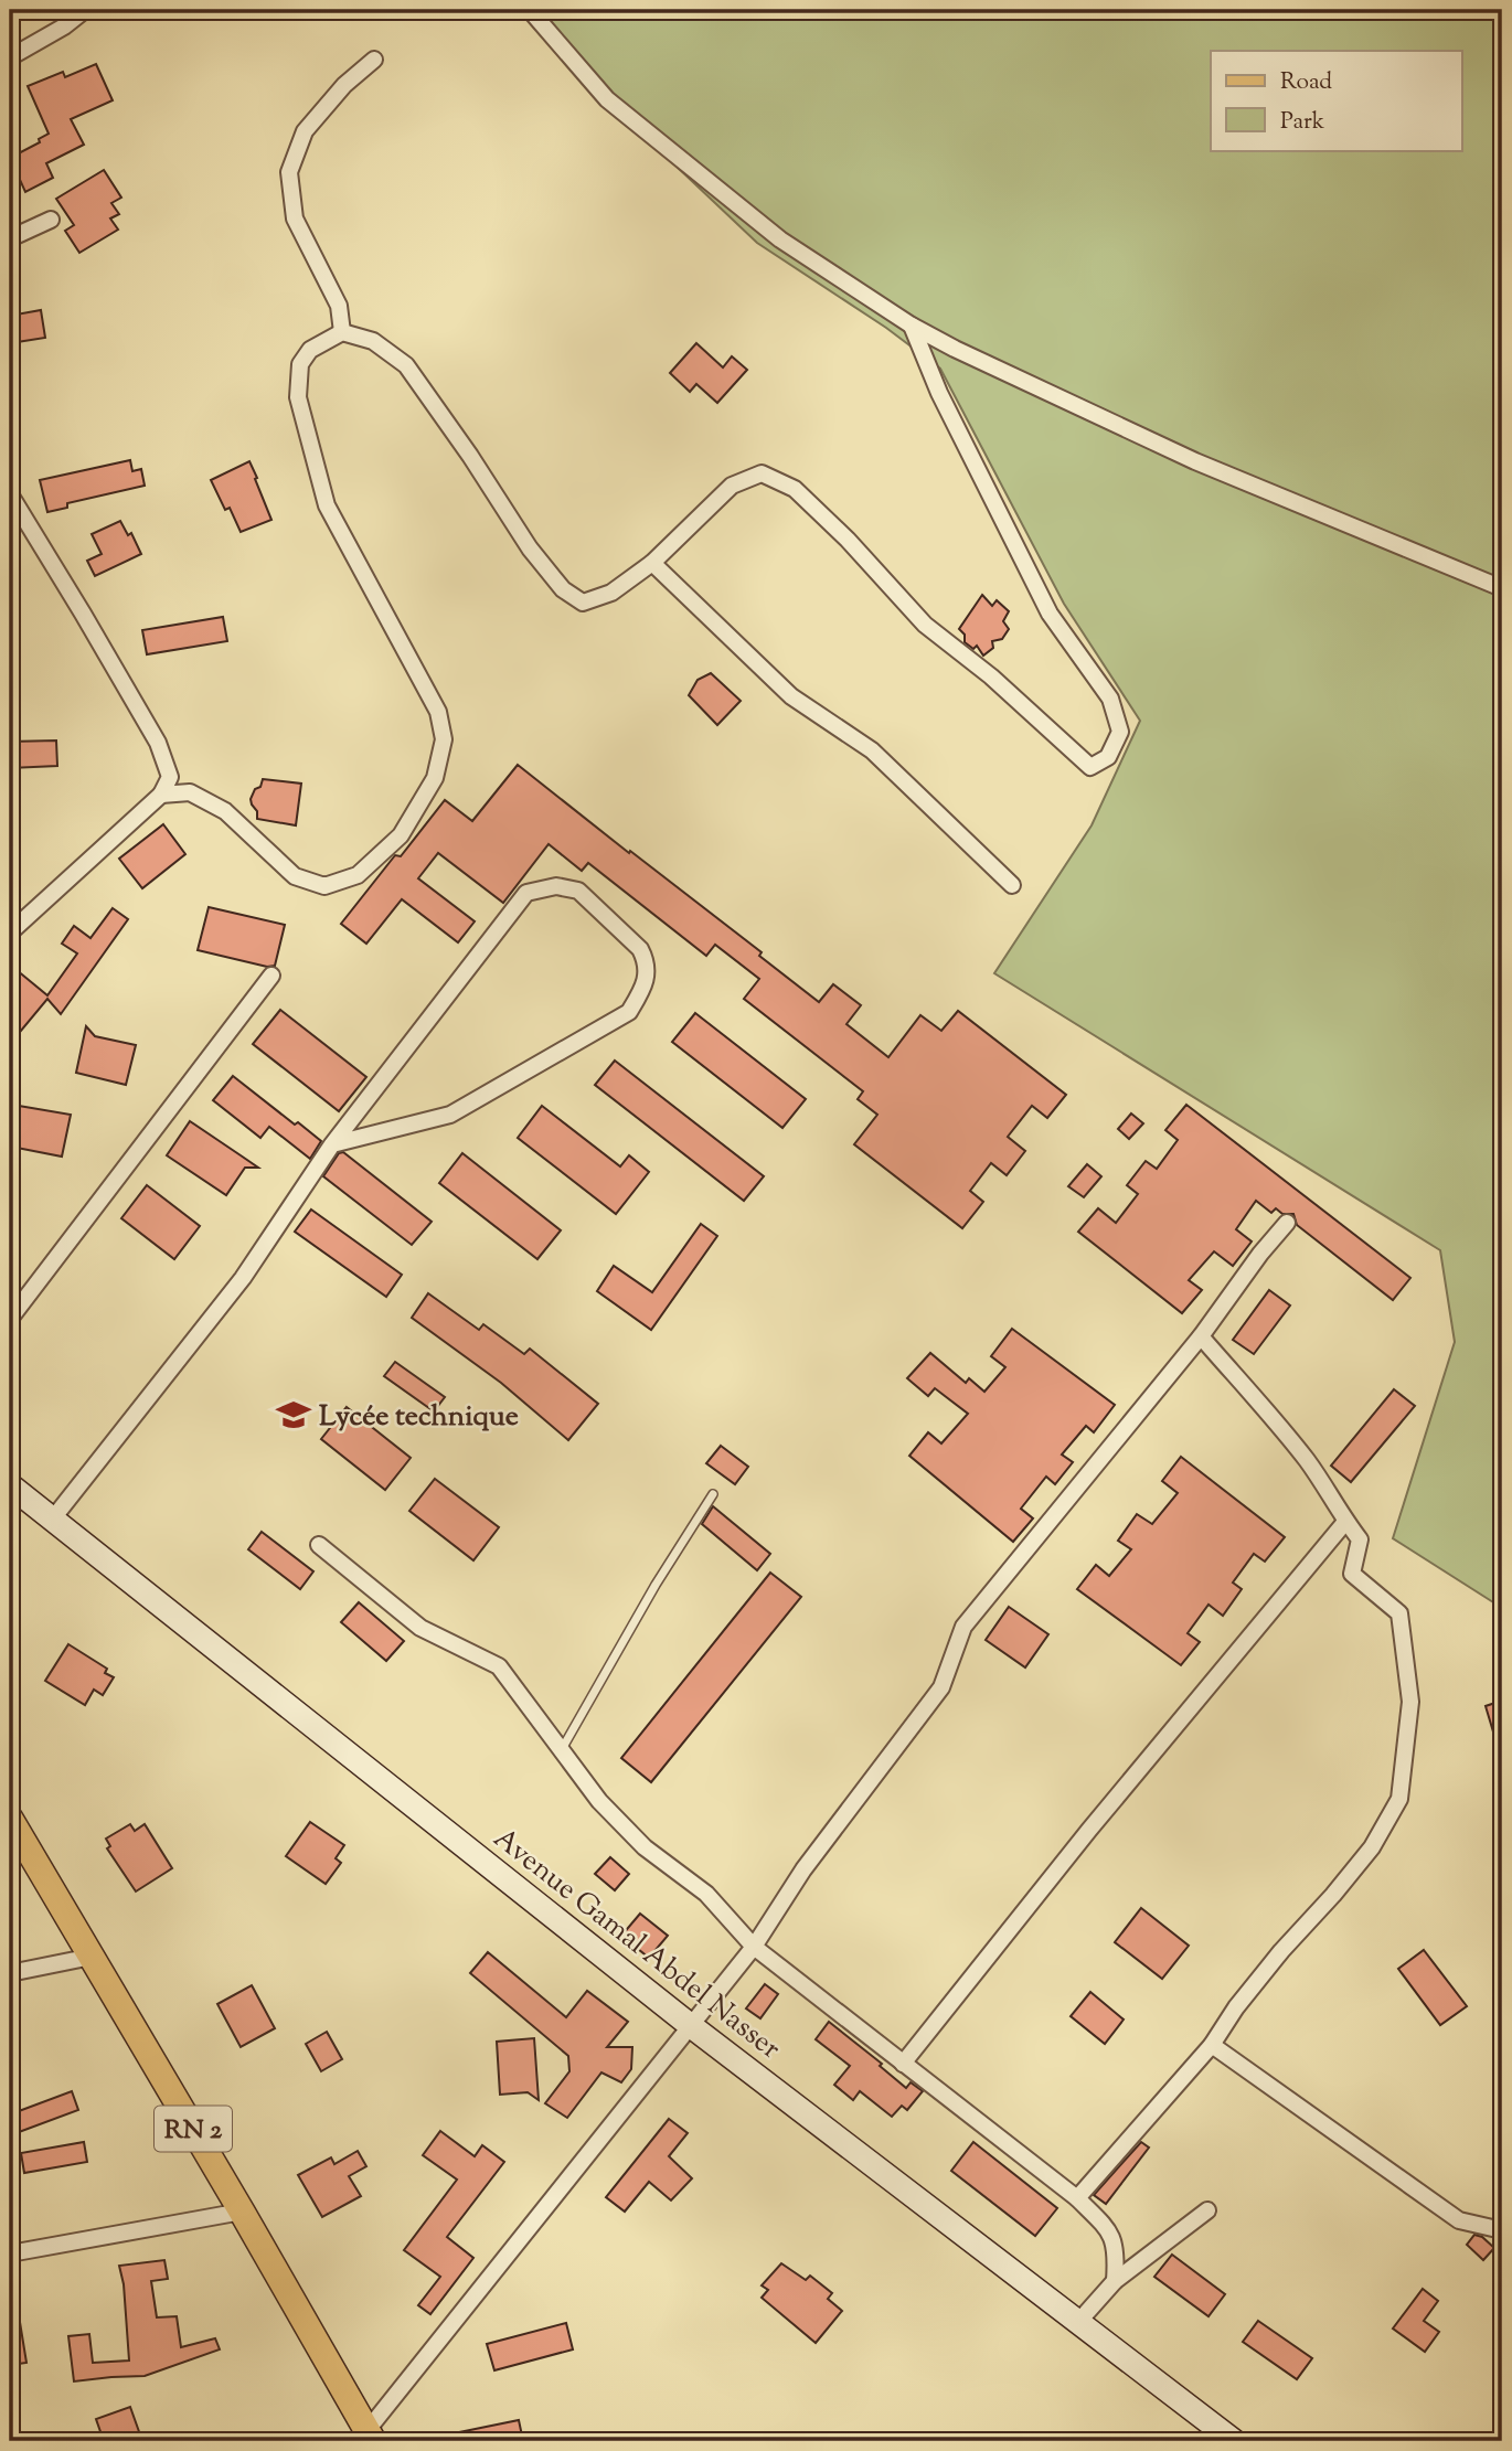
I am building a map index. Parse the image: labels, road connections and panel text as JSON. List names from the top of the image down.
{
  "streets": {
    "main road": ["RN 2"],
    "street": ["Avenue Gamal Abdel Nasser"]
  },
  "places": {
    "school or university": ["Lycée technique"]
  },
  "legend": ["Road", "Park"]
}
